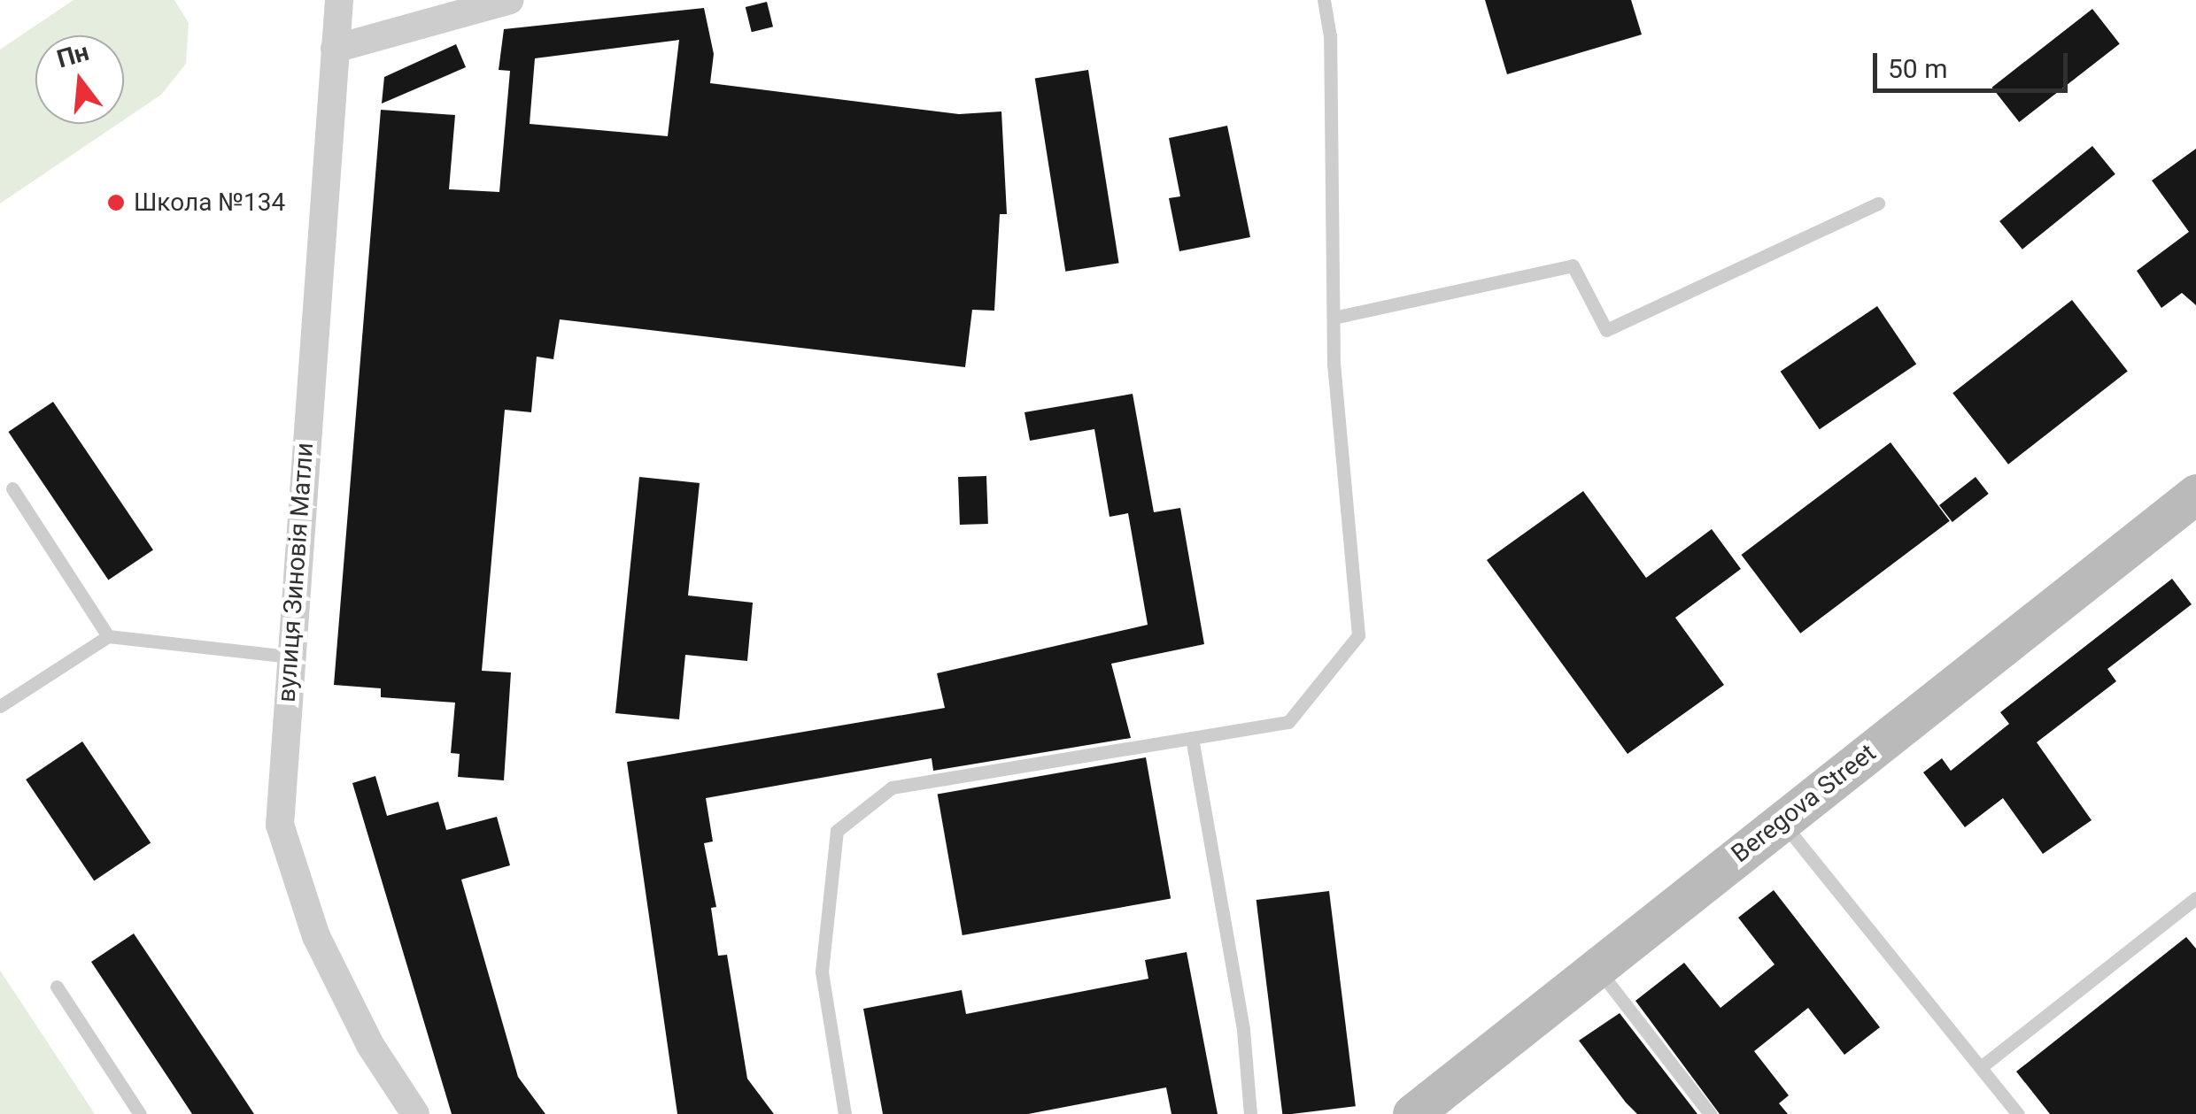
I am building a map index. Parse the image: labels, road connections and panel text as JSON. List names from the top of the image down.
{
  "streets": {
    "street": ["вулиця Зиновія Матли", "Beregova Street"]
  },
  "places": ["Школа №134"],
  "scale_bar": "50 m",
  "north": "top"
}
